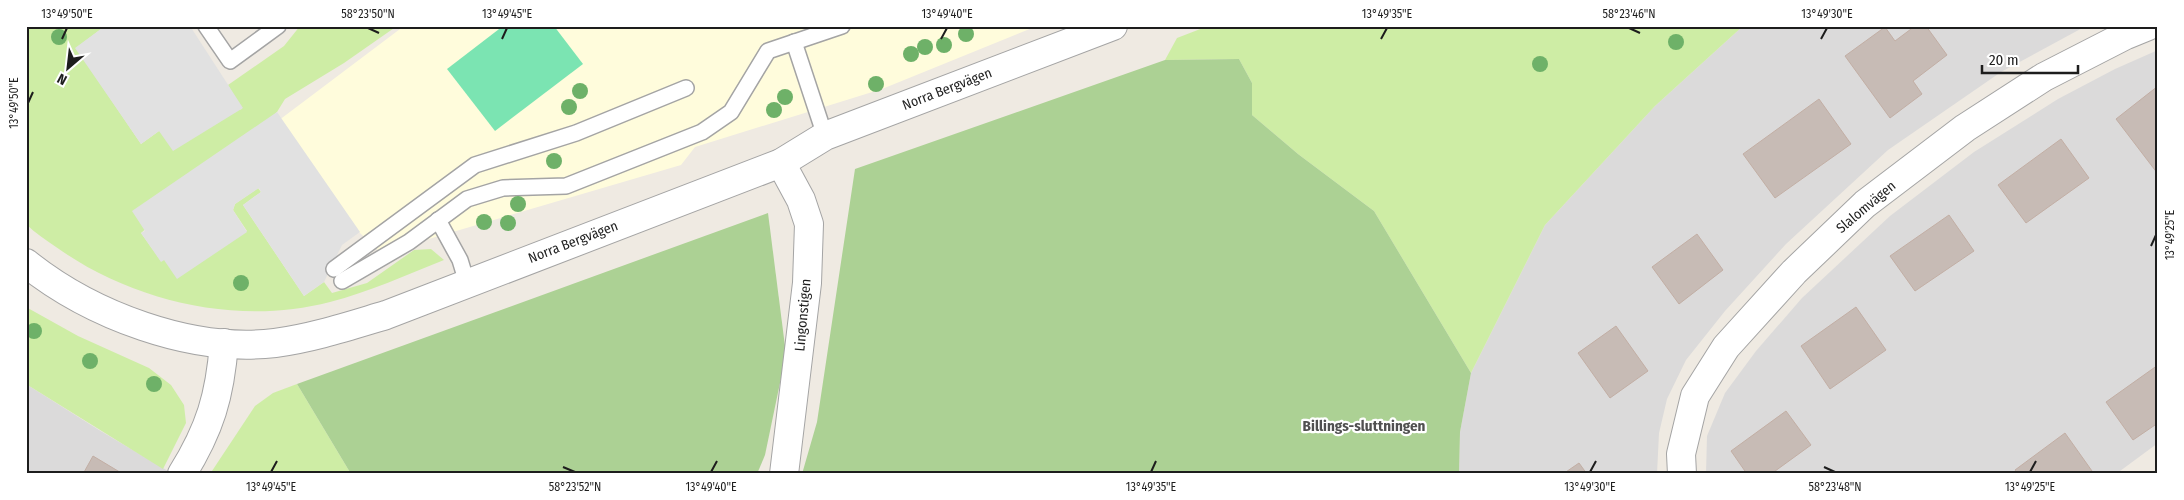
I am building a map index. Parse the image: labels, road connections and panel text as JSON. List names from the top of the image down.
{
  "streets": {
    "street": ["Norra Bergvägen", "Slalomvägen", "Lingonstigen"]
  },
  "crossings": [
    ["Norra Bergvägen", "Lingonstigen"]
  ],
  "districts": ["Billings-sluttningen"],
  "scale_bar": "20 m",
  "north": "bottom left",
  "coordinates": [
    "13°49'50\"E",
    "58°23'50\"N",
    "13°49'45\"E",
    "13°49'40\"E",
    "13°49'35\"E",
    "58°23'46\"N",
    "13°49'30\"E",
    "13°49'25\"E",
    "58°23'52\"N",
    "58°23'48\"N"
  ]
}
